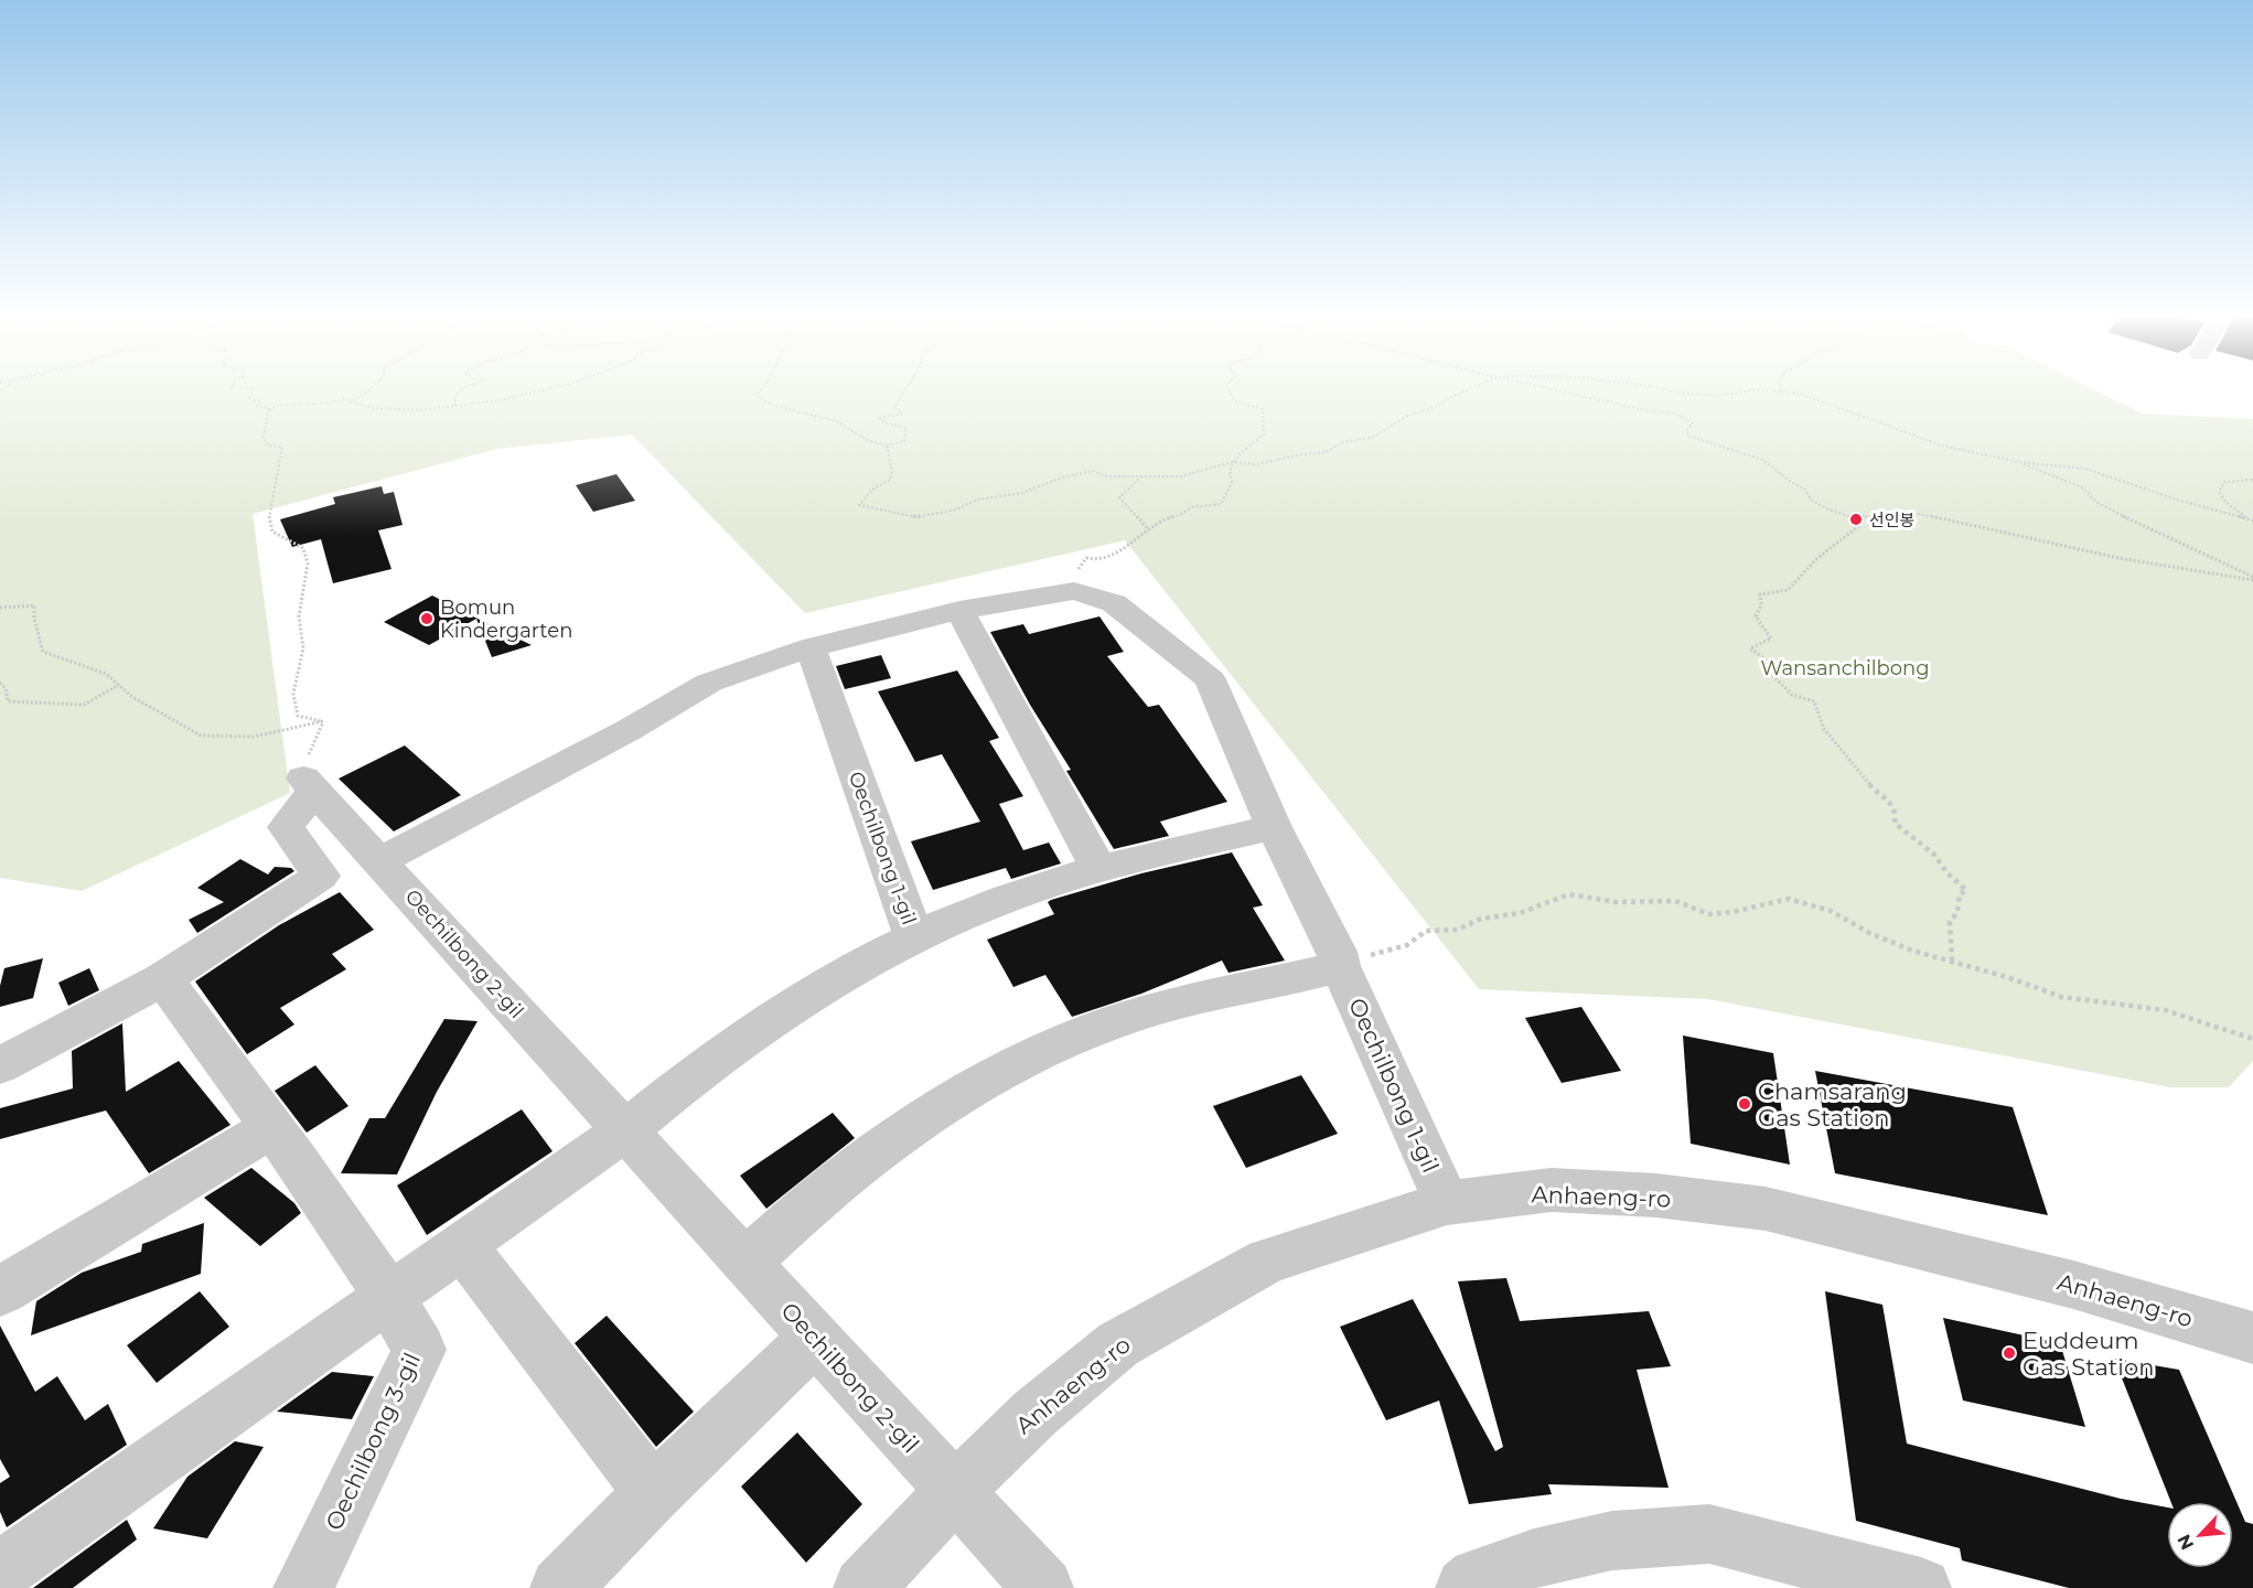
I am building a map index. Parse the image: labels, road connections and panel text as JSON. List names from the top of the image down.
{
  "streets": {
    "street": [
      "Oechilbong 1-gil",
      "Oechilbong 2-gil",
      "Anhaeng-ro",
      "Oechilbong 3-gil"
    ]
  },
  "crossings": [
    ["Oechilbong 1-gil", "Oechilbong 2-gil"],
    ["Oechilbong 1-gil", "Anhaeng-ro"],
    ["Oechilbong 2-gil", "Anhaeng-ro"]
  ],
  "parks": ["Wansanchilbong"],
  "places": [
    "선인봉",
    "Bomun Kindergarten",
    "Chamsarang Gas Station",
    "Euddeum Gas Station"
  ],
  "north": "bottom left"
}
